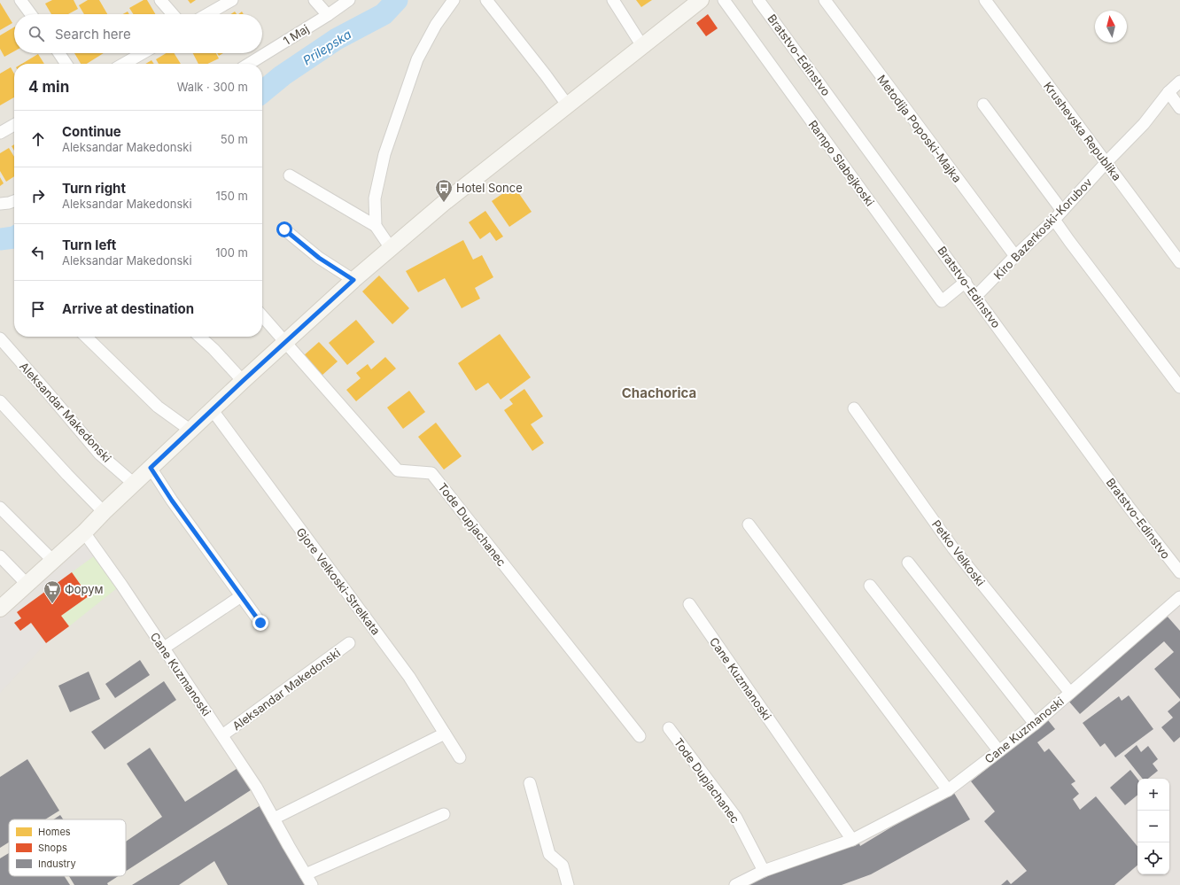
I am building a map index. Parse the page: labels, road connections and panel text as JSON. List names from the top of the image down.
{
  "streets": {
    "street": [
      "1 Maj",
      "Bratstvo-Edinstvo",
      "Metodija Poposki-Majka",
      "Krushevska Republika",
      "Rampo Slabejkoski",
      "Kiro Bazerkoski-Korubov",
      "Aleksandar Makedonski",
      "Tode Dupjachanec",
      "Petko Velkoski",
      "Gjore Velkoski-Strelkata",
      "Cane Kuzmanoski"
    ]
  },
  "crossings": [
    ["Bratstvo-Edinstvo", "Rampo Slabejkoski"],
    ["Bratstvo-Edinstvo", "Kiro Bazerkoski-Korubov"],
    ["Metodija Poposki-Majka", "Kiro Bazerkoski-Korubov"],
    ["Krushevska Republika", "Kiro Bazerkoski-Korubov"],
    ["Aleksandar Makedonski", "Cane Kuzmanoski"],
    ["Tode Dupjachanec", "Cane Kuzmanoski"],
    ["Petko Velkoski", "Cane Kuzmanoski"]
  ],
  "districts": ["Chachorica"],
  "water": ["Prilepska"],
  "places": {
    "bus stop": ["Hotel Sonce"],
    "supermarket": ["Форум"]
  },
  "legend": ["Homes", "Shops", "Industry"],
  "north": "top",
  "page": {
    "search": "Search here",
    "heading": ["4 min", "Walk · 300 m"],
    "list": [
      ["Continue", "Aleksandar Makedonski", "50 m"],
      ["Turn right", "Aleksandar Makedonski", "150 m"],
      ["Turn left", "Aleksandar Makedonski", "100 m"],
      "Arrive at destination"
    ],
    "map_buttons": ["+", "−"]
  }
}
